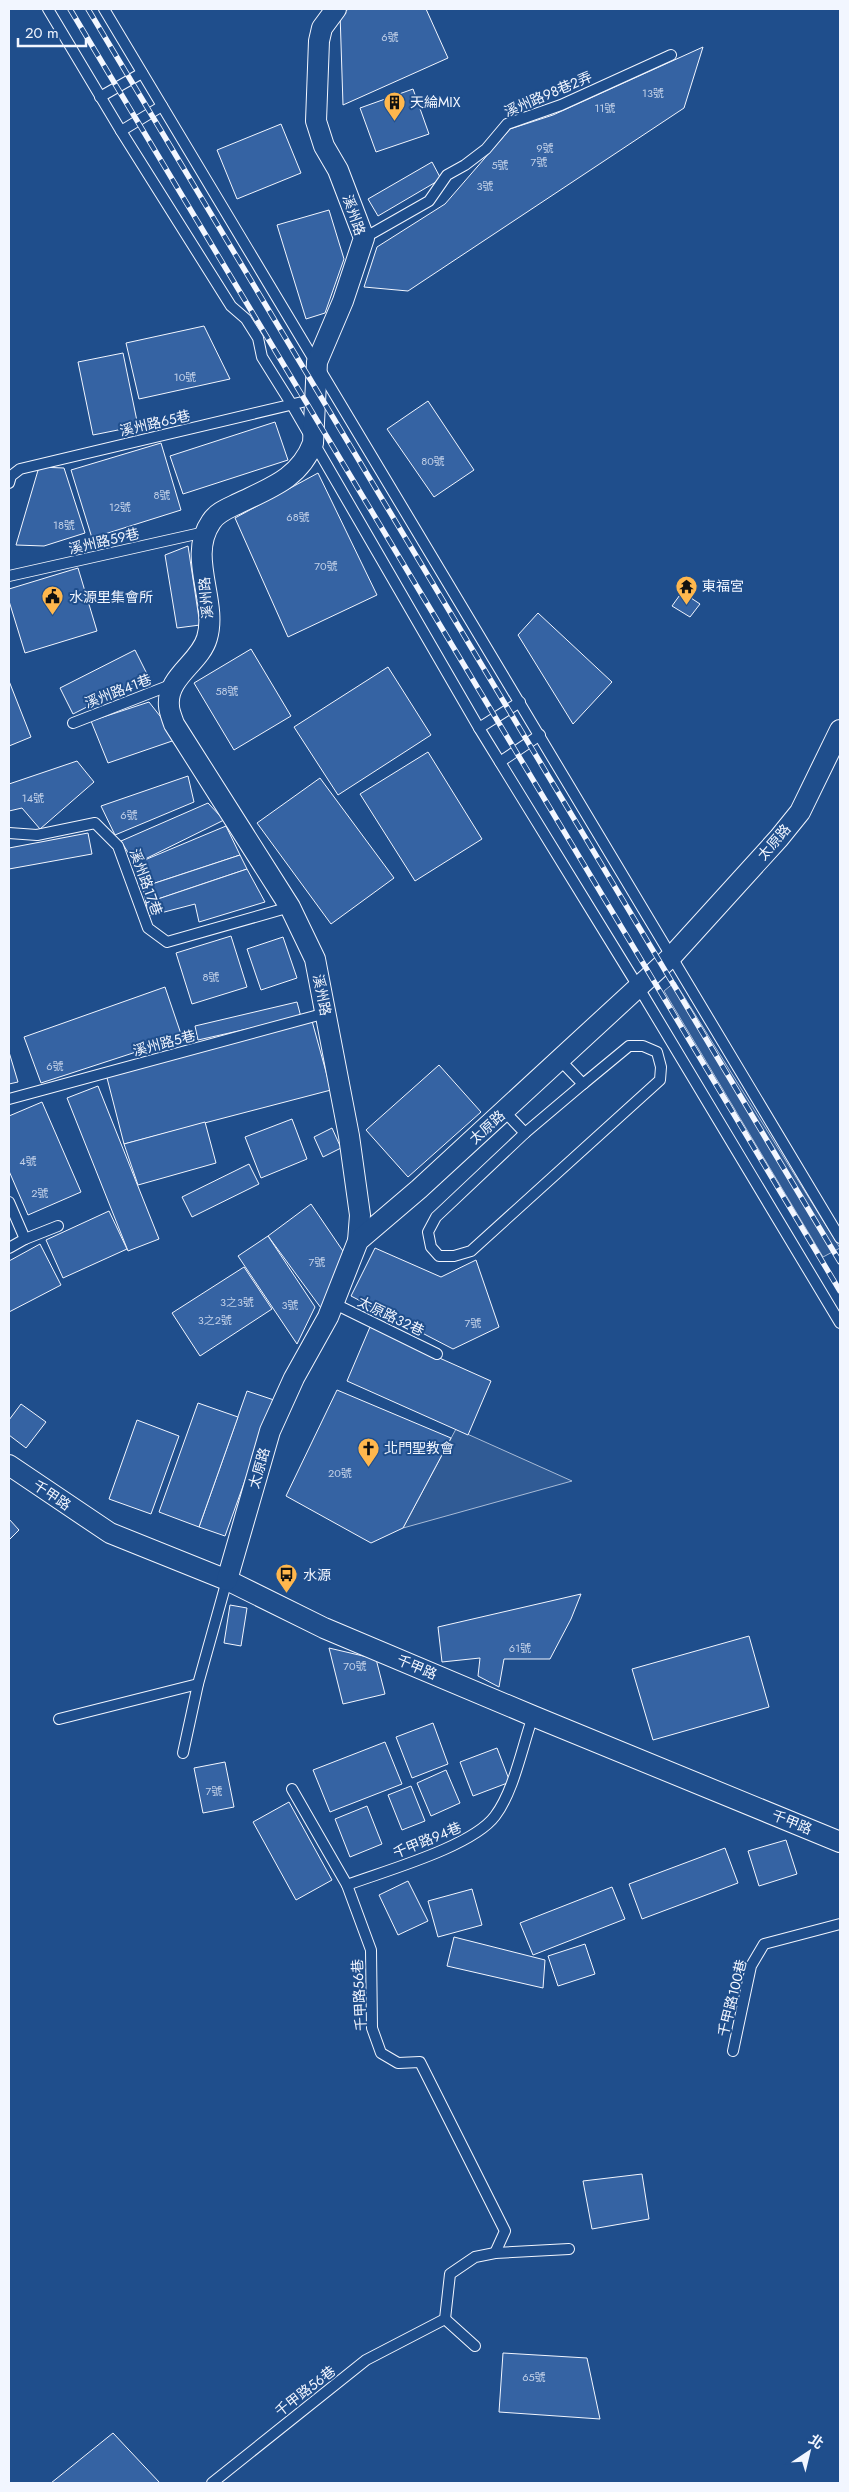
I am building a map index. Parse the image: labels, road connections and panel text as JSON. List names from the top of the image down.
{
  "streets": {
    "street": ["溪州路", "太原路", "千甲路"],
    "lane": [
      "溪州路98巷2弄",
      "溪州路65巷",
      "溪州路59巷",
      "溪州路41巷",
      "溪州路17巷",
      "溪州路5巷",
      "太原路32巷",
      "千甲路94巷",
      "千甲路56巷",
      "千甲路100巷"
    ]
  },
  "crossings": [
    ["溪州路98巷2弄", "溪州路"],
    ["溪州路", "溪州路65巷"],
    ["溪州路", "溪州路59巷"],
    ["溪州路", "溪州路41巷"],
    ["溪州路", "太原路"],
    ["溪州路", "溪州路17巷"],
    ["溪州路", "溪州路5巷"],
    ["太原路", "太原路32巷"],
    ["太原路", "千甲路"],
    ["千甲路", "千甲路94巷"],
    ["千甲路94巷", "千甲路56巷"]
  ],
  "places": {
    "building": ["天綸MIX"],
    "temple": ["東福宮"],
    "public building": ["水源里集會所"],
    "church": ["北門聖教會"],
    "bus stop": ["水源"]
  },
  "house_numbers": [
    "6號",
    "13號",
    "11號",
    "9號",
    "7號",
    "5號",
    "3號",
    "10號",
    "80號",
    "8號",
    "12號",
    "68號",
    "18號",
    "70號",
    "58號",
    "14號",
    "6號",
    "8號",
    "6號",
    "4號",
    "2號",
    "7號",
    "3之3號",
    "3號",
    "3之2號",
    "7號",
    "20號",
    "61號",
    "70號",
    "7號",
    "65號"
  ],
  "scale_bar": "20 m",
  "north": "top right"
}
